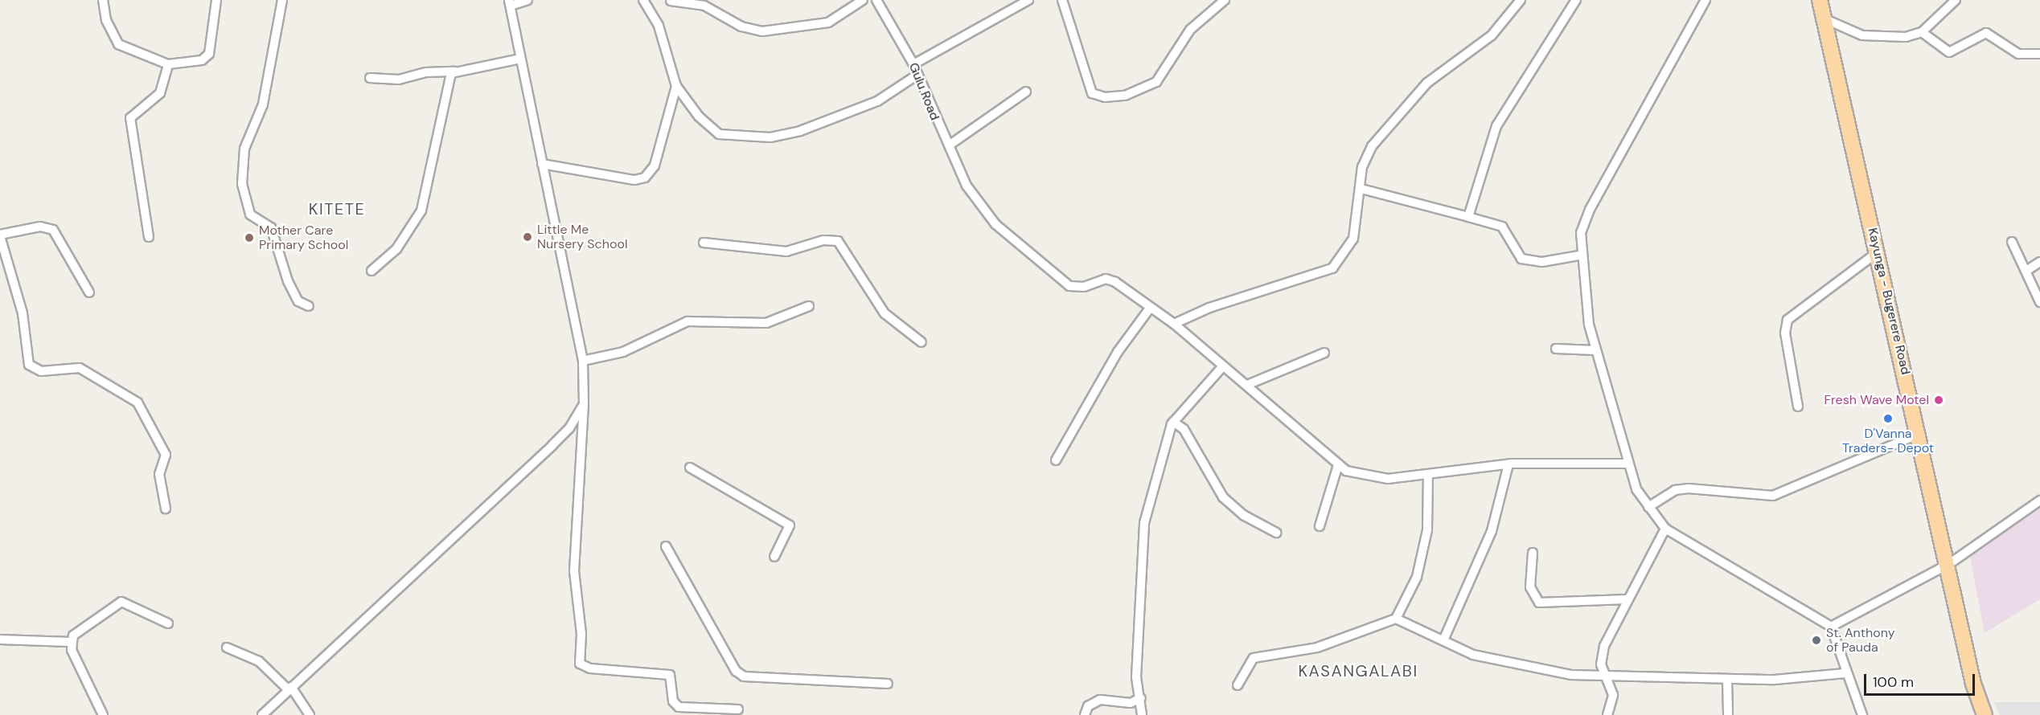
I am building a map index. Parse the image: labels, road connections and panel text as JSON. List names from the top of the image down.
{
  "streets": {
    "main road": ["Kayunga - Bugerere Road"],
    "street": ["Gulu Road"]
  },
  "districts": ["KITETE", "KASANGALABI"],
  "places": [
    "Little Me Nursery School",
    "Mother Care Primary School",
    "Fresh Wave Motel",
    "D'Vanna Traders- Depot",
    "St. Anthony of Pauda"
  ],
  "scale_bar": "100 m"
}
